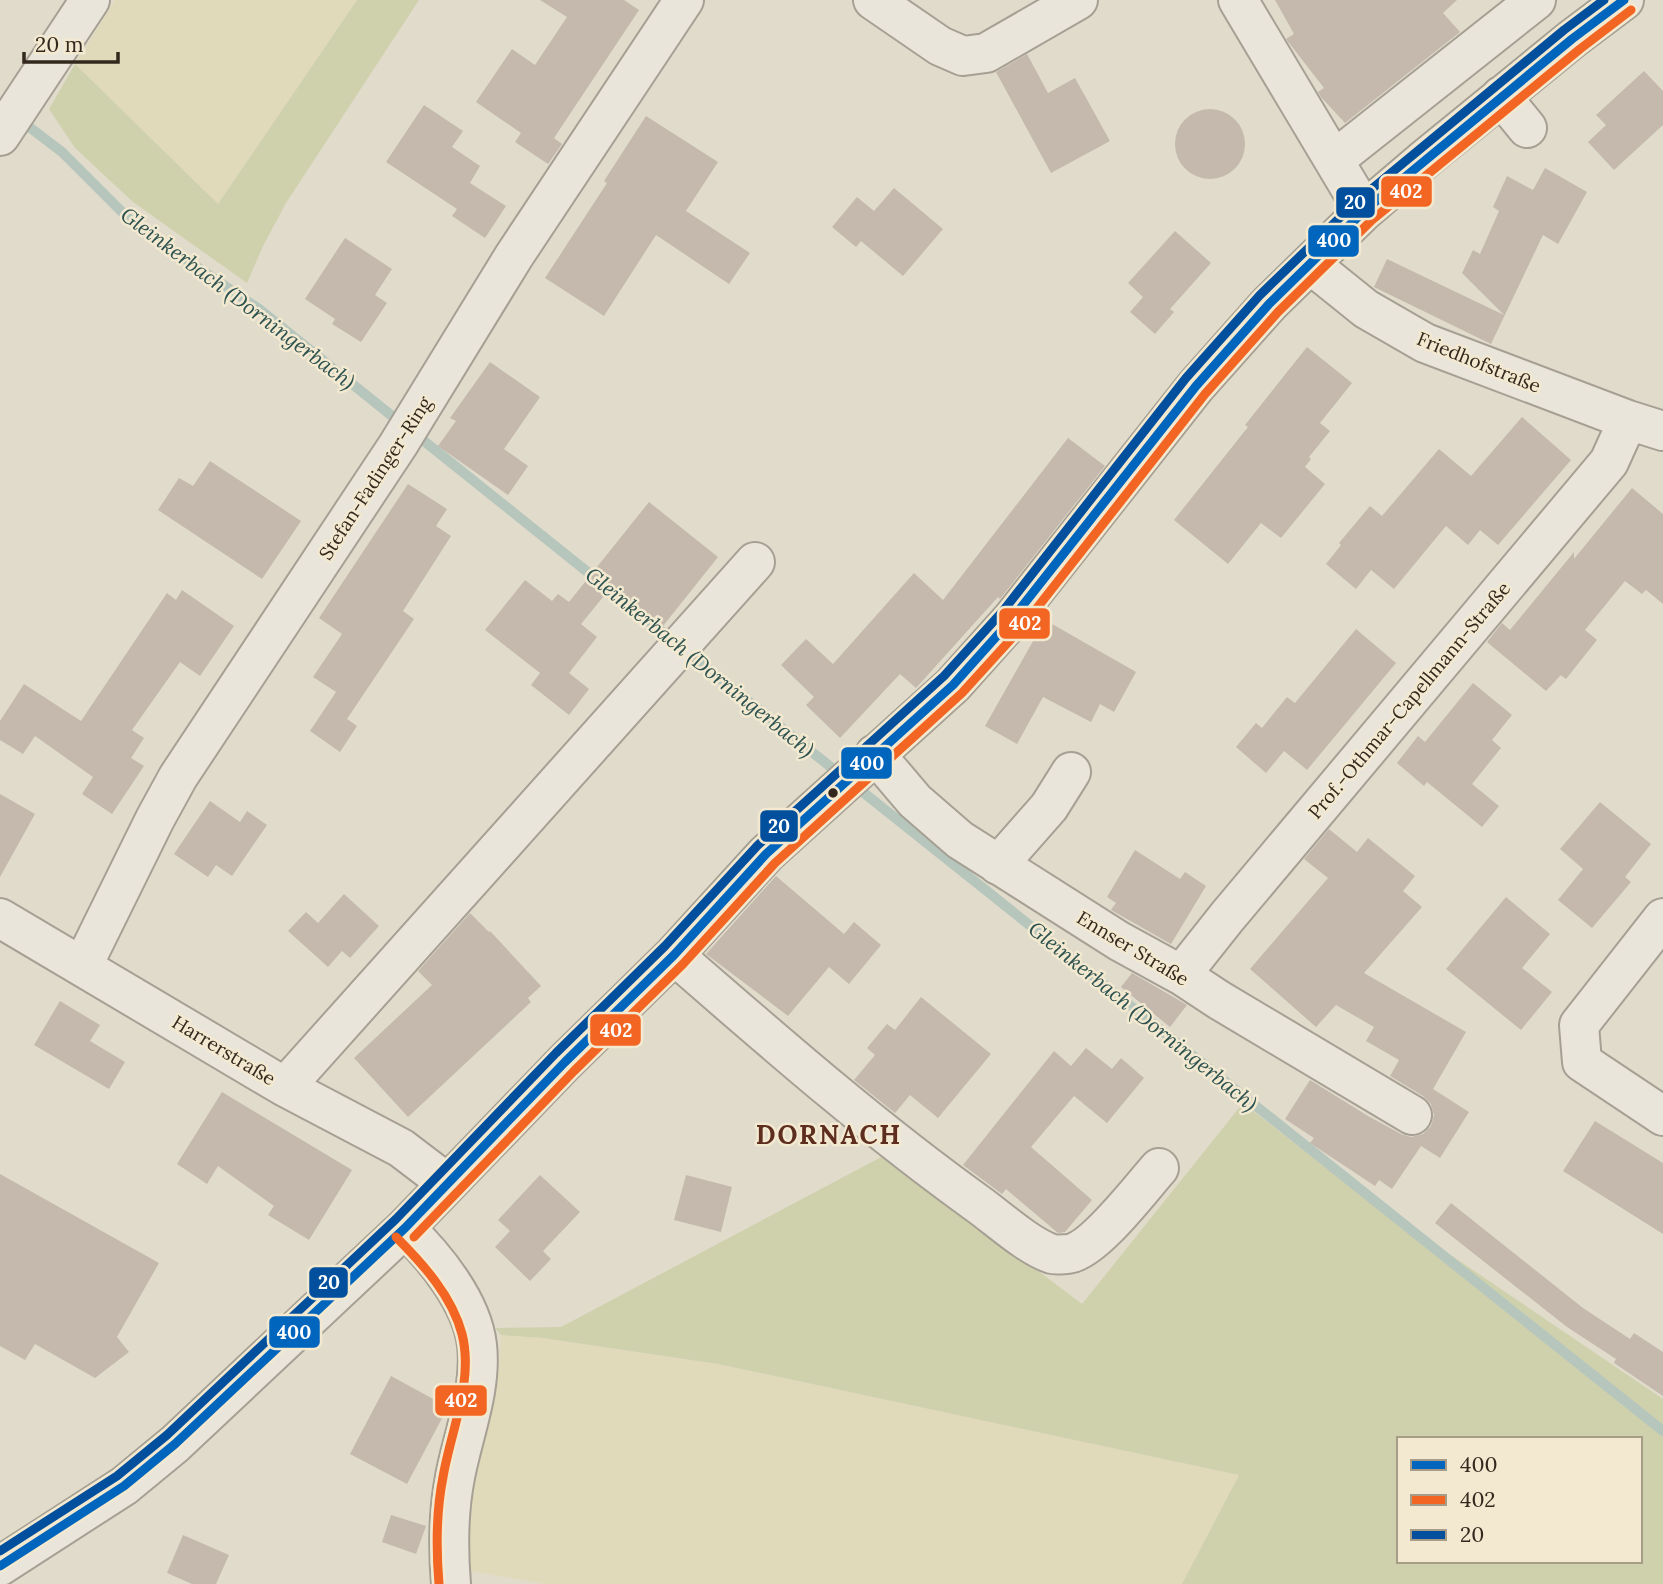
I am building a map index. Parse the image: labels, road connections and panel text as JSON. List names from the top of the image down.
{
  "streets": {
    "street": [
      "Friedhofstraße",
      "Stefan-Fadinger-Ring",
      "Prof.-Othmar-Capellmann-Straße",
      "Ennser Straße",
      "Harrerstraße"
    ]
  },
  "crossings": [
    ["Friedhofstraße", "Prof.-Othmar-Capellmann-Straße"],
    ["Stefan-Fadinger-Ring", "Harrerstraße"],
    ["Prof.-Othmar-Capellmann-Straße", "Ennser Straße"]
  ],
  "districts": ["DORNACH"],
  "water": ["Gleinkerbach (Dorningerbach)"],
  "lines": ["transit line 400", "transit line 20", "transit line 402"],
  "legend": ["400", "402", "20"],
  "scale_bar": "20 m"
}
